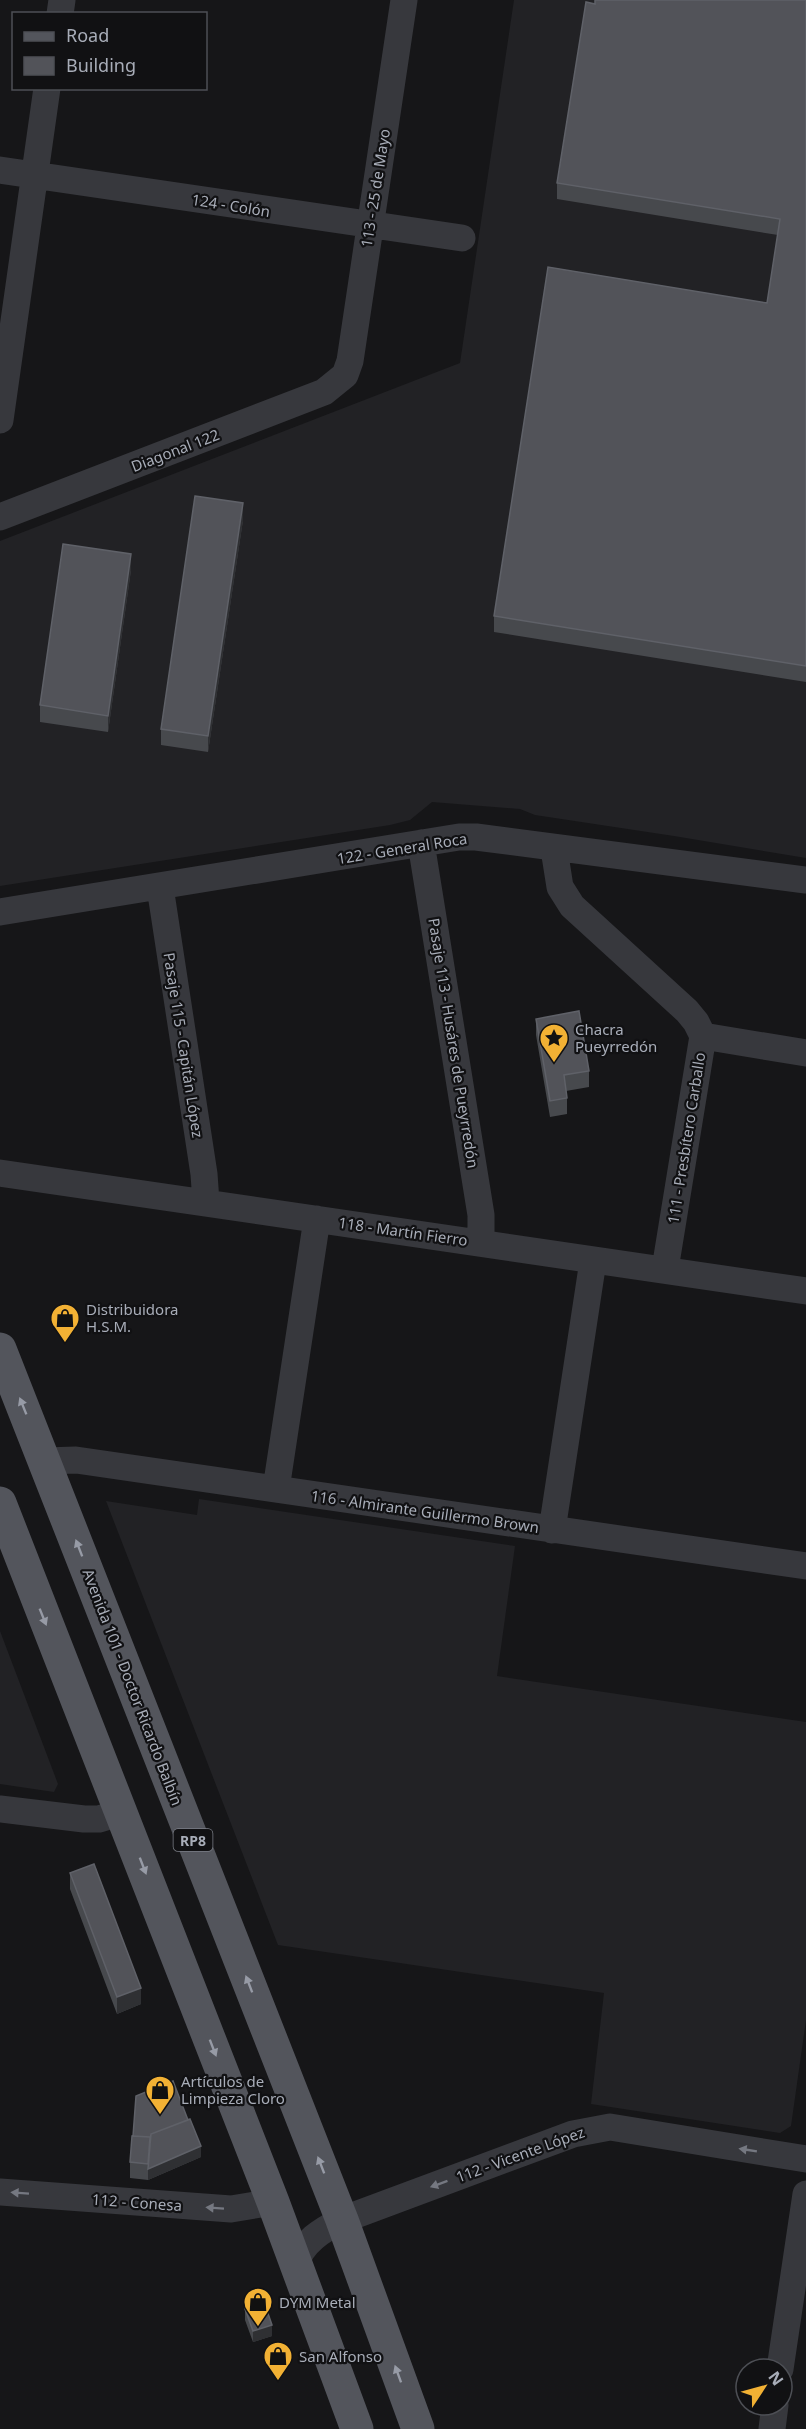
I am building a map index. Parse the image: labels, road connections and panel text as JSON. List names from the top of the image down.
{
  "streets": {
    "main road": ["Avenida 101 - Doctor Ricardo Balbín", "RP8"],
    "street": [
      "113 - 25 de Mayo",
      "124 - Colón",
      "Diagonal 122",
      "122 - General Roca",
      "Pasaje 113 - Husáres de Pueyrredón",
      "Pasaje 115 - Capitán López",
      "111 - Presbítero Carballo",
      "118 - Martín Fierro",
      "116 - Almirante Guillermo Brown",
      "112 - Vicente López",
      "112 - Conesa"
    ]
  },
  "crossings": [
    ["113 - 25 de Mayo", "124 - Colón"],
    ["113 - 25 de Mayo", "Diagonal 122"],
    ["122 - General Roca", "Pasaje 113 - Husáres de Pueyrredón"],
    ["122 - General Roca", "Pasaje 115 - Capitán López"],
    ["122 - General Roca", "111 - Presbítero Carballo"],
    ["Pasaje 113 - Husáres de Pueyrredón", "118 - Martín Fierro"],
    ["Pasaje 115 - Capitán López", "118 - Martín Fierro"],
    ["111 - Presbítero Carballo", "118 - Martín Fierro"],
    ["116 - Almirante Guillermo Brown", "Avenida 101 - Doctor Ricardo Balbín"],
    ["Avenida 101 - Doctor Ricardo Balbín", "112 - Vicente López"]
  ],
  "one_way": ["112 - Vicente López", "112 - Conesa"],
  "places": {
    "place": ["Chacra Pueyrredón"],
    "shop": [
      "Distribuidora H.S.M.",
      "Artículos de Limpieza Cloro",
      "DYM Metal",
      "San Alfonso"
    ]
  },
  "legend": ["Road", "Building"],
  "north": "top right"
}
